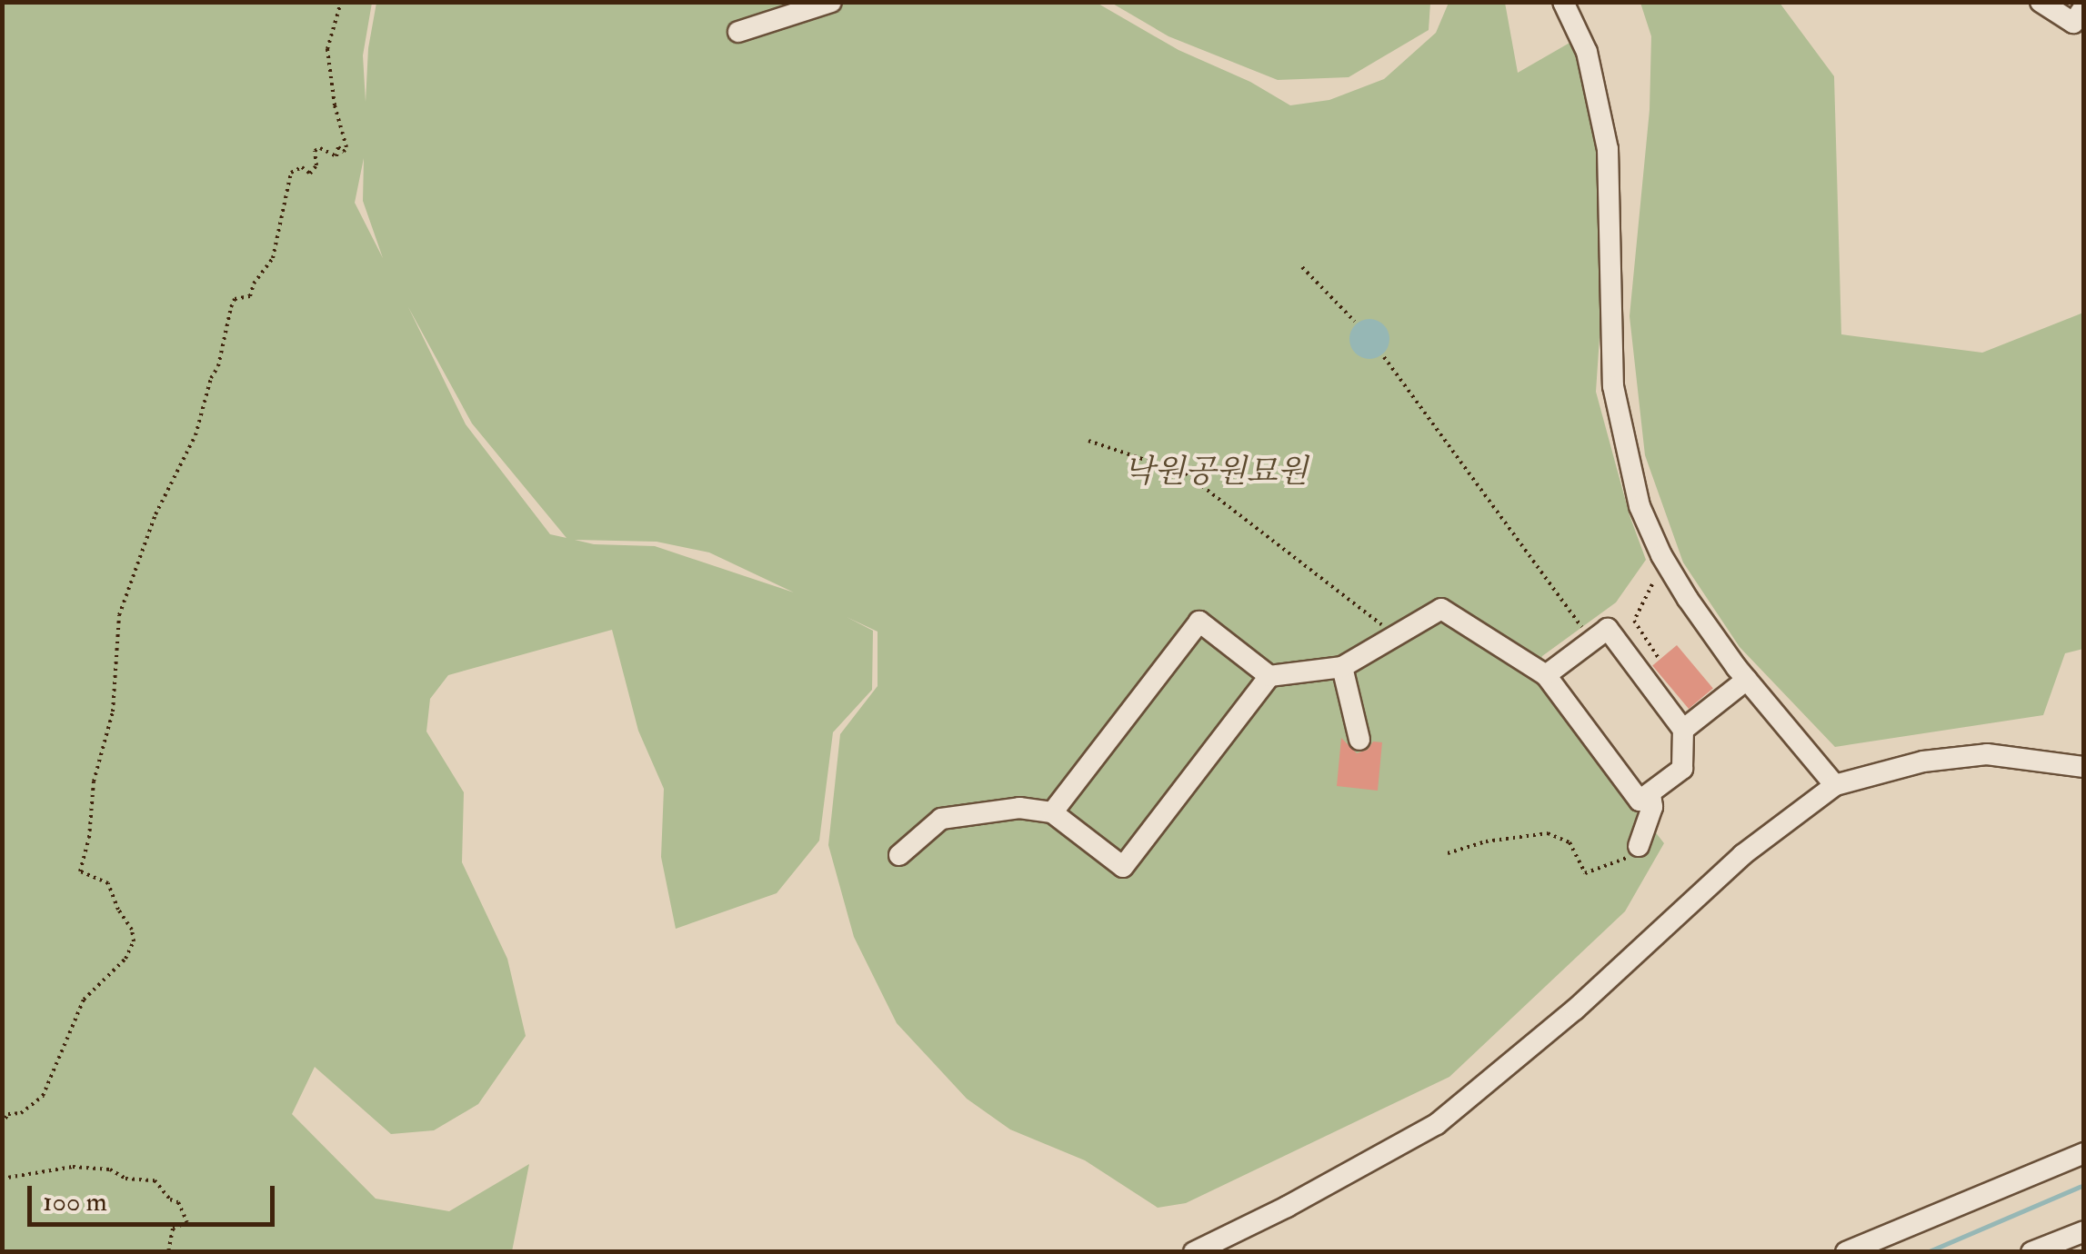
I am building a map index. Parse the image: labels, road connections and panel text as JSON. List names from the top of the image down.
{
  "parks": ["낙원공원묘원"],
  "scale_bar": "100 m"
}
